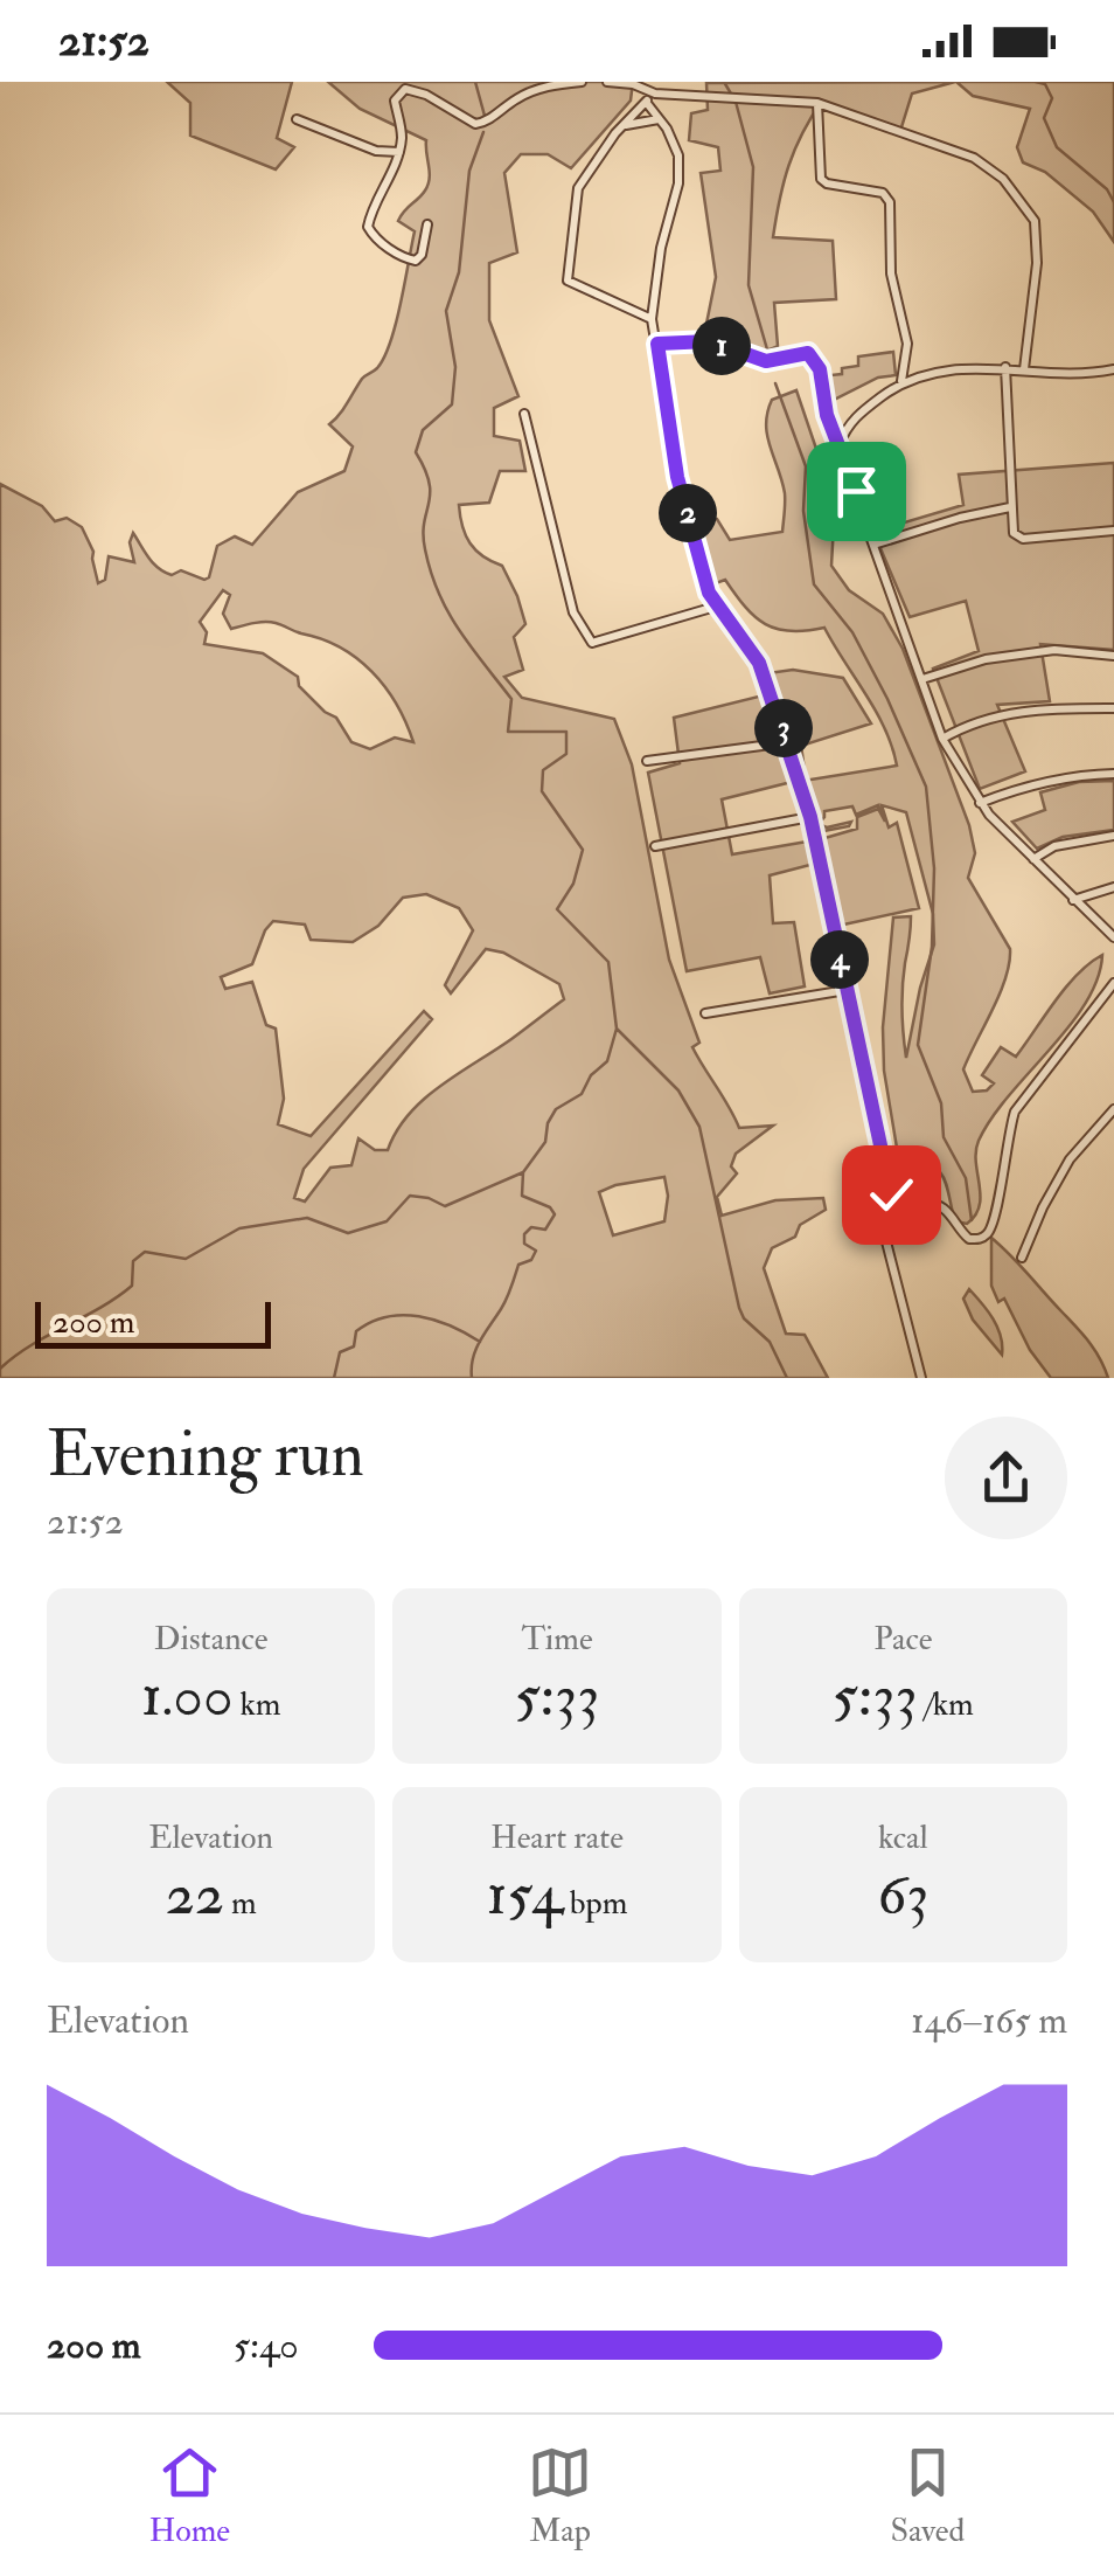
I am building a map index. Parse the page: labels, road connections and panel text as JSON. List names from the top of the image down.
{
  "scale_bar": "200 m",
  "page": {
    "status": "21:52",
    "pins": [
      "1",
      "2",
      "3",
      "4"
    ],
    "scale": "200 m",
    "heading": ["Evening run", "21:52"],
    "stats": [
      ["Distance", "1.00 km"],
      ["Time", "5:33"],
      ["Pace", "5:33 /km"],
      ["Elevation", "22 m"],
      ["Heart rate", "154 bpm"],
      ["kcal", "63"]
    ],
    "chart": ["Elevation", "146–165 m"],
    "list": [
      {
        "name": "200 m",
        "note": "5:40"
      }
    ],
    "tabs": ["Home", "Map", "Saved"]
  }
}
